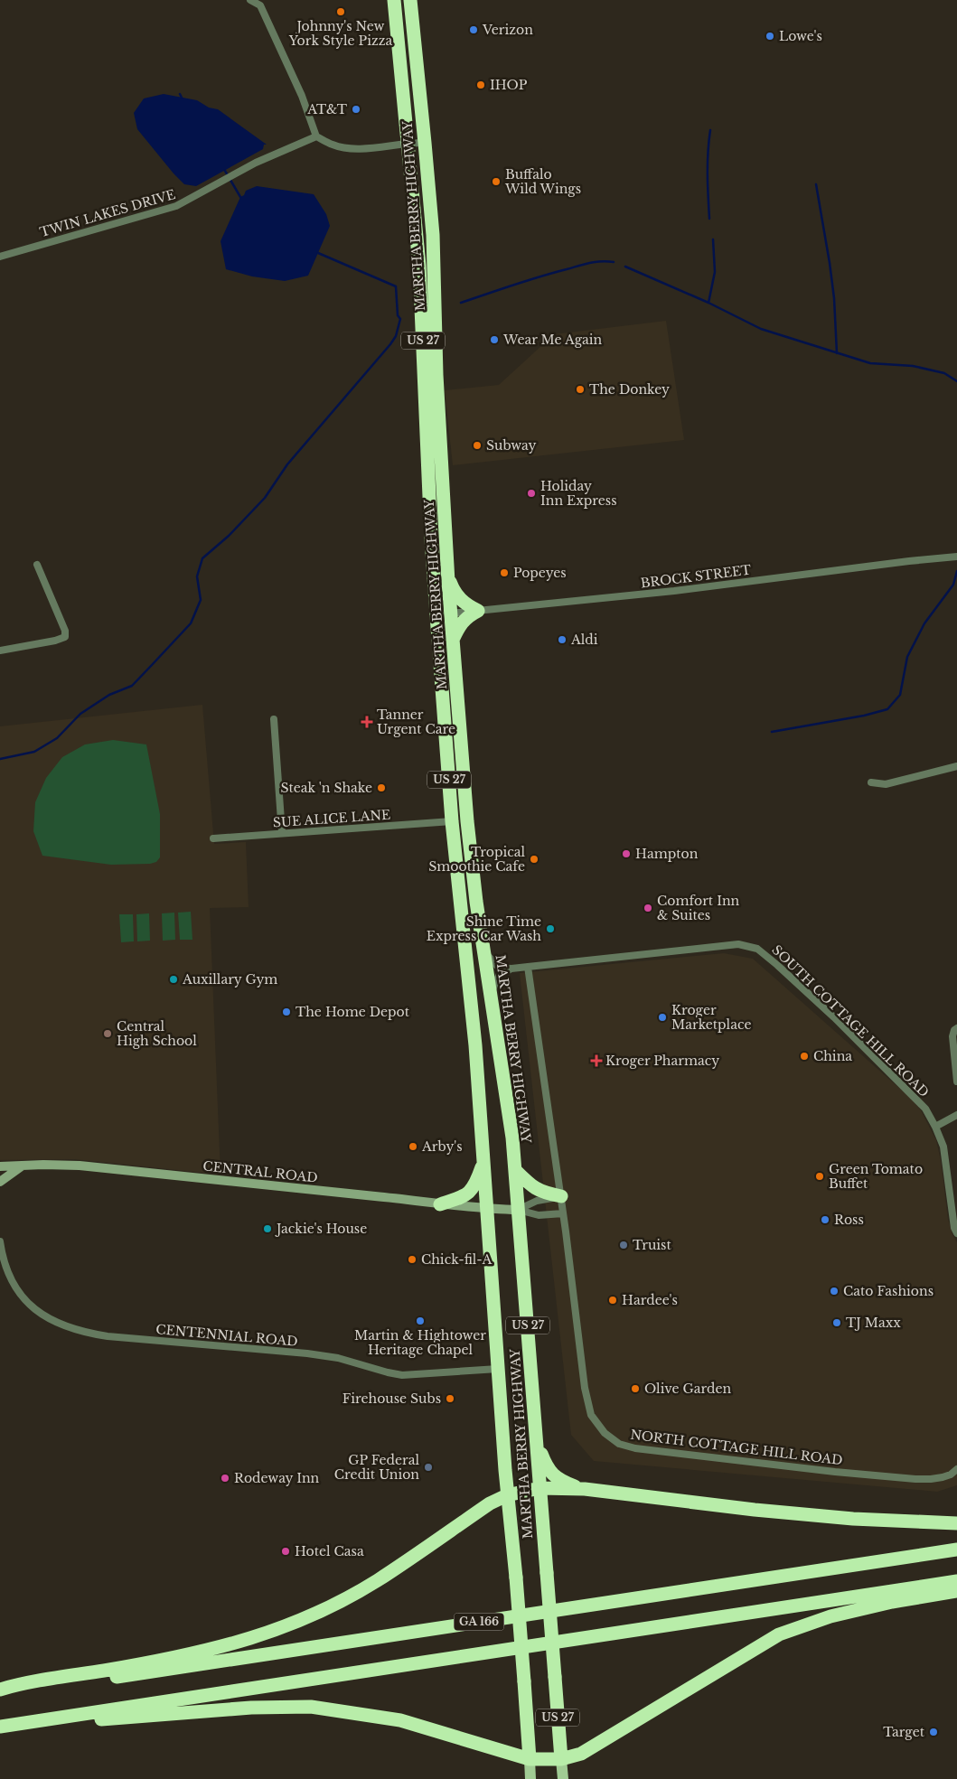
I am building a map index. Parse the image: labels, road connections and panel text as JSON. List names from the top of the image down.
{
  "streets": {
    "highway": ["MARTHA BERRY HIGHWAY", "US 27", "GA 166"],
    "street": [
      "TWIN LAKES DRIVE",
      "BROCK STREET",
      "SUE ALICE LANE",
      "SOUTH COTTAGE HILL ROAD",
      "CENTRAL ROAD",
      "CENTENNIAL ROAD",
      "NORTH COTTAGE HILL ROAD"
    ]
  },
  "crossings": [
    ["MARTHA BERRY HIGHWAY", "BROCK STREET"],
    ["MARTHA BERRY HIGHWAY", "SUE ALICE LANE"],
    ["MARTHA BERRY HIGHWAY", "CENTRAL ROAD"],
    ["MARTHA BERRY HIGHWAY", "CENTENNIAL ROAD"],
    ["CENTRAL ROAD", "NORTH COTTAGE HILL ROAD"]
  ],
  "places": {
    "other": [
      "Johnny's New York Style Pizza",
      "Verizon",
      "Lowe's",
      "IHOP",
      "AT&T",
      "Buffalo Wild Wings",
      "Wear Me Again",
      "The Donkey",
      "Subway",
      "Holiday Inn Express",
      "Popeyes",
      "Aldi",
      "Steak 'n Shake",
      "Hampton",
      "Tropical Smoothie Cafe",
      "Comfort Inn & Suites",
      "Shine Time Express Car Wash",
      "Auxillary Gym",
      "The Home Depot",
      "Kroger Marketplace",
      "Central High School",
      "China",
      "Arby's",
      "Green Tomato Buffet",
      "Ross",
      "Jackie's House",
      "Truist",
      "Chick-fil-A",
      "Cato Fashions",
      "Hardee's",
      "Martin & Hightower Heritage Chapel",
      "TJ Maxx",
      "Olive Garden",
      "Firehouse Subs",
      "GP Federal Credit Union",
      "Rodeway Inn",
      "Hotel Casa",
      "Target"
    ],
    "health": ["Tanner Urgent Care", "Kroger Pharmacy"]
  }
}
